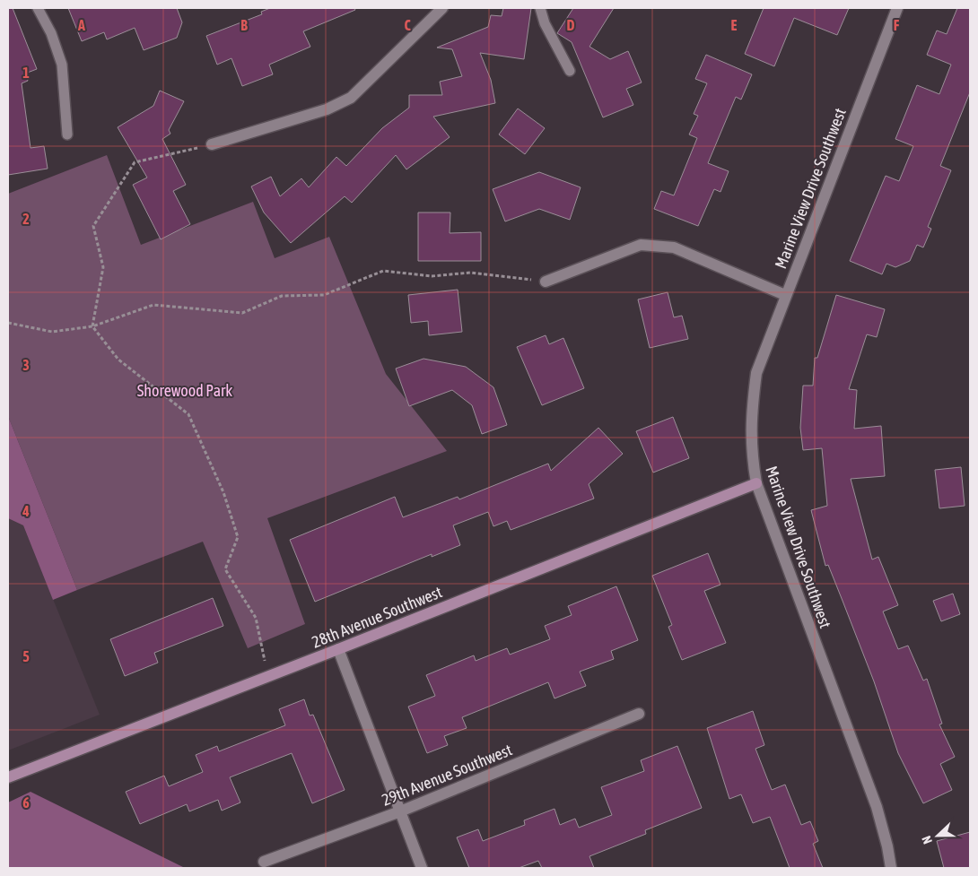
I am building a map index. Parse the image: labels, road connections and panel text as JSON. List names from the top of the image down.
{
  "streets": {
    "street": ["Marine View Drive Southwest", "28th Avenue Southwest", "29th Avenue Southwest"]
  },
  "crossings": [
    ["Marine View Drive Southwest", "28th Avenue Southwest"]
  ],
  "parks": ["Shorewood Park"],
  "north": "left",
  "grid": {
    "columns": [
      "A",
      "B",
      "C",
      "D",
      "E",
      "F"
    ],
    "rows": [
      "1",
      "2",
      "3",
      "4",
      "5",
      "6"
    ]
  }
}
